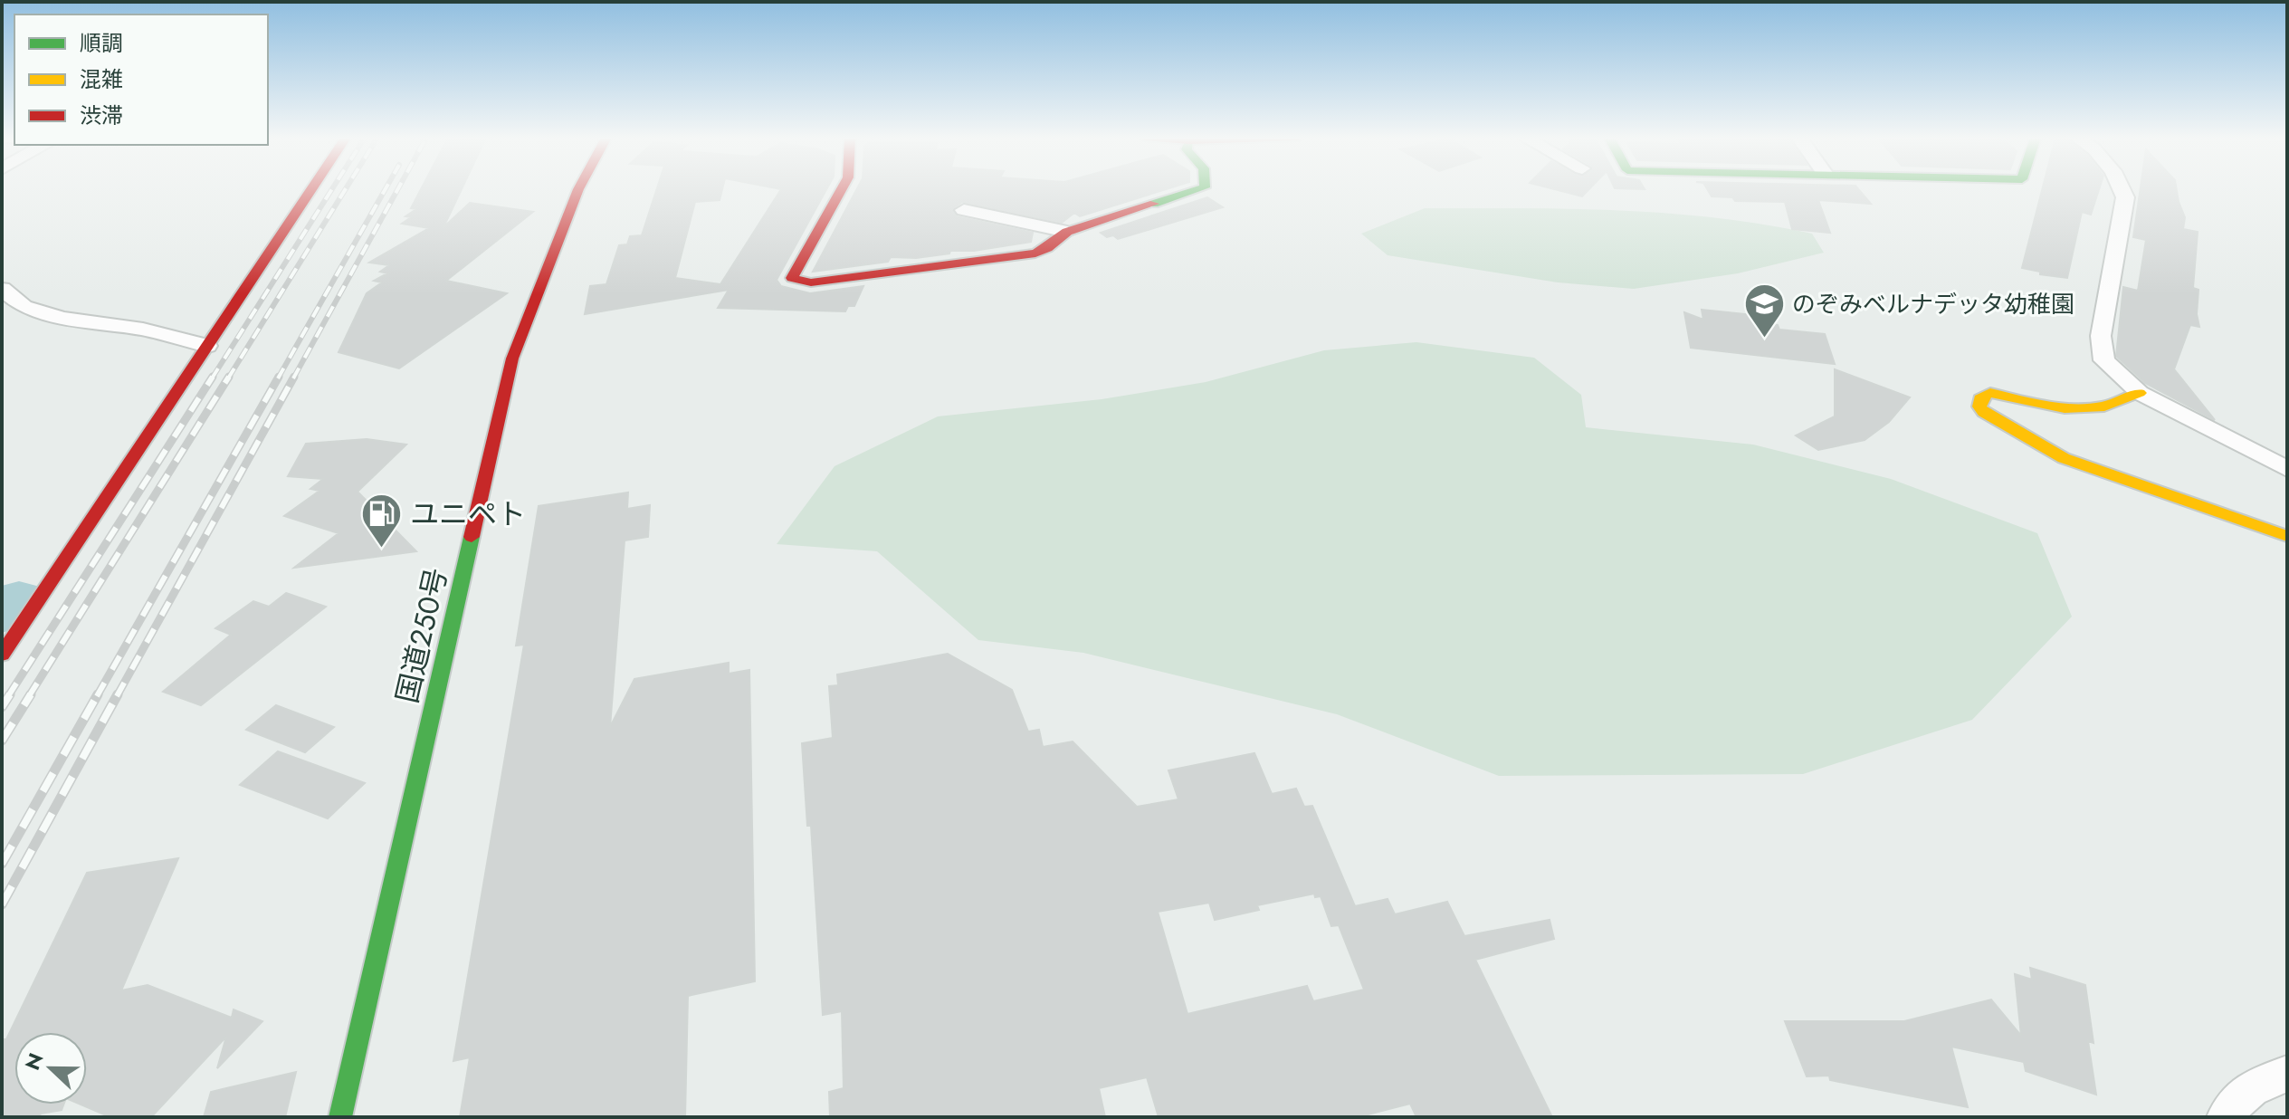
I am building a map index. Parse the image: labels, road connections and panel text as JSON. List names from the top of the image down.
{
  "streets": {
    "main road": ["国道250号"]
  },
  "places": {
    "school or university": ["のぞみベルナデッタ幼稚園"],
    "fuel station": ["ユニペト"]
  },
  "legend": ["順調", "混雑", "渋滞"],
  "north": "left"
}
